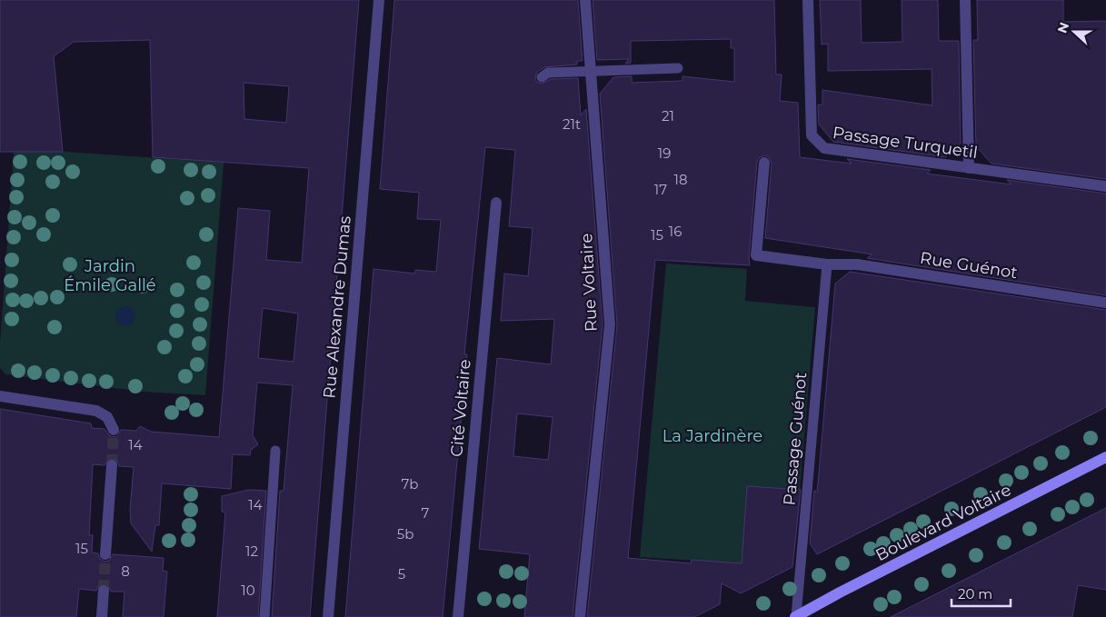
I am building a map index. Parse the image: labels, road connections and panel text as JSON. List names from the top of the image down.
{
  "streets": {
    "main road": ["Boulevard Voltaire"],
    "street": [
      "Passage Turquetil",
      "Rue Guénot",
      "Rue Voltaire",
      "Rue Alexandre Dumas",
      "Cité Voltaire"
    ],
    "lane": ["Passage Guénot"]
  },
  "crossings": [
    ["Rue Guénot", "Passage Guénot"],
    ["Passage Guénot", "Boulevard Voltaire"]
  ],
  "parks": ["Jardin Émile Gallé", "La Jardinère"],
  "house_numbers": [
    "21",
    "21t",
    "19",
    "18",
    "17",
    "16",
    "15",
    "14",
    "7b",
    "14",
    "7",
    "5b",
    "15",
    "12",
    "8",
    "5",
    "10"
  ],
  "scale_bar": "20 m",
  "north": "left"
}
